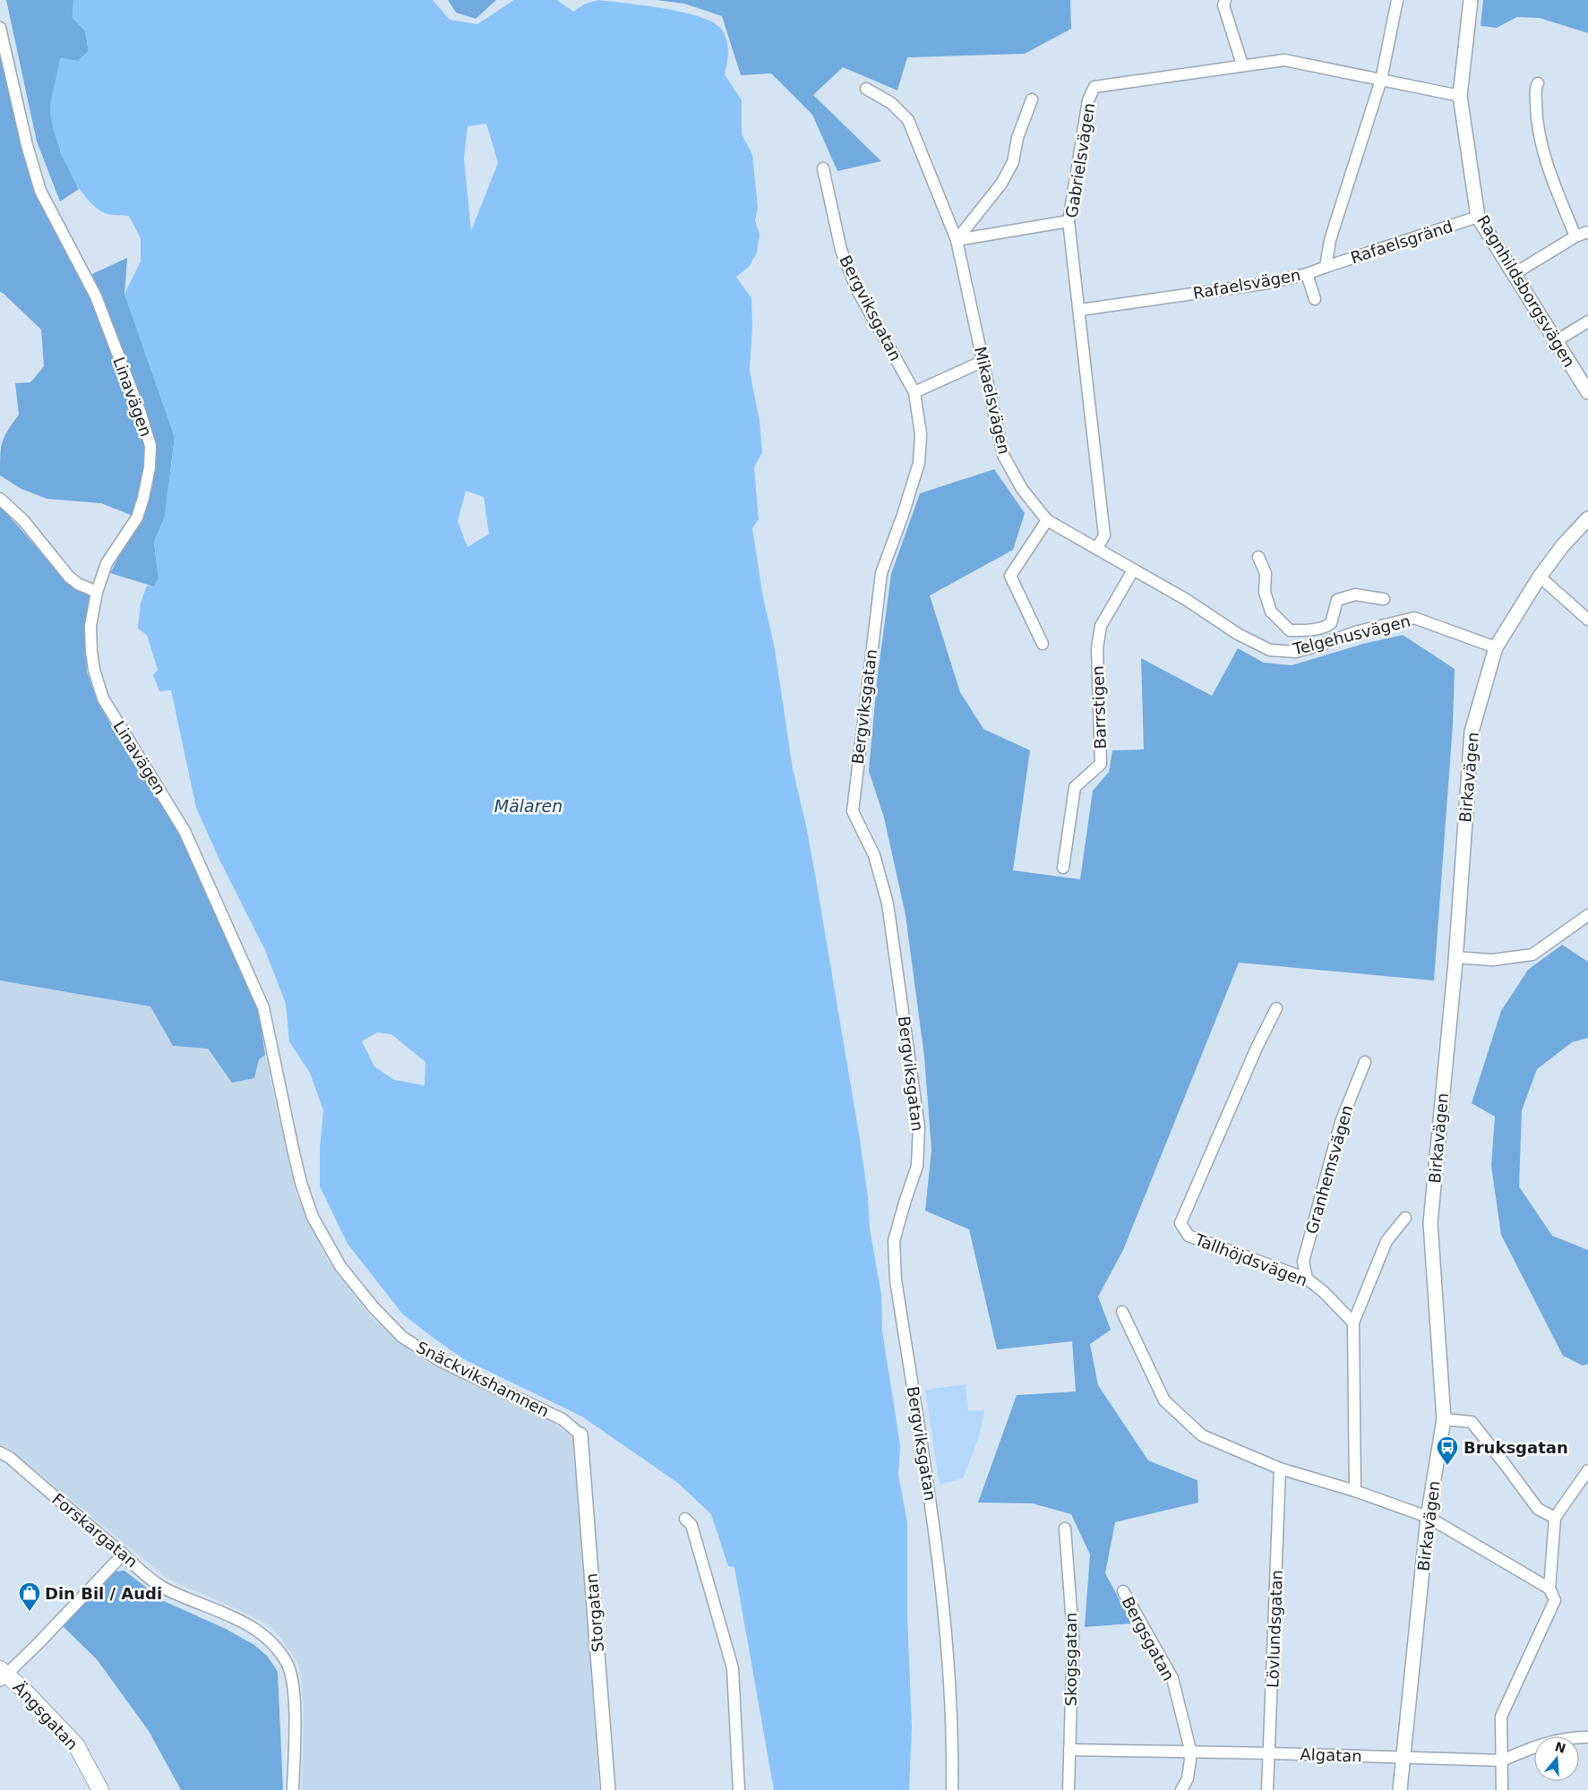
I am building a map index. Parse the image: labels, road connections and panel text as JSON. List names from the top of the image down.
{
  "streets": {
    "main road": ["Ängsgatan"],
    "street": [
      "Gabrielsvägen",
      "Rafaelsgränd",
      "Rafaelsvägen",
      "Ragnhildsborgsvägen",
      "Bergviksgatan",
      "Linavägen",
      "Mikaelsvägen",
      "Telgehusvägen",
      "Barrstigen",
      "Birkavägen",
      "Granhemsvägen",
      "Tallhöjdsvägen",
      "Snäckvikshamnen",
      "Forskargatan",
      "Storgatan",
      "Lövlundsgatan",
      "Bergsgatan",
      "Skogsgatan",
      "Algatan"
    ]
  },
  "crossings": [
    ["Gabrielsvägen", "Rafaelsvägen"],
    ["Gabrielsvägen", "Ragnhildsborgsvägen"],
    ["Gabrielsvägen", "Mikaelsvägen"],
    ["Gabrielsvägen", "Telgehusvägen"],
    ["Rafaelsgränd", "Rafaelsvägen"],
    ["Rafaelsgränd", "Ragnhildsborgsvägen"],
    ["Linavägen", "Snäckvikshamnen"],
    ["Mikaelsvägen", "Telgehusvägen"],
    ["Telgehusvägen", "Barrstigen"],
    ["Telgehusvägen", "Birkavägen"],
    ["Birkavägen", "Algatan"],
    ["Granhemsvägen", "Tallhöjdsvägen"],
    ["Snäckvikshamnen", "Storgatan"],
    ["Lövlundsgatan", "Algatan"],
    ["Bergsgatan", "Algatan"],
    ["Skogsgatan", "Algatan"]
  ],
  "water": ["Mälaren"],
  "places": {
    "bus stop": ["Bruksgatan"],
    "shop": ["Din Bil / Audi"]
  },
  "north": "top"
}
